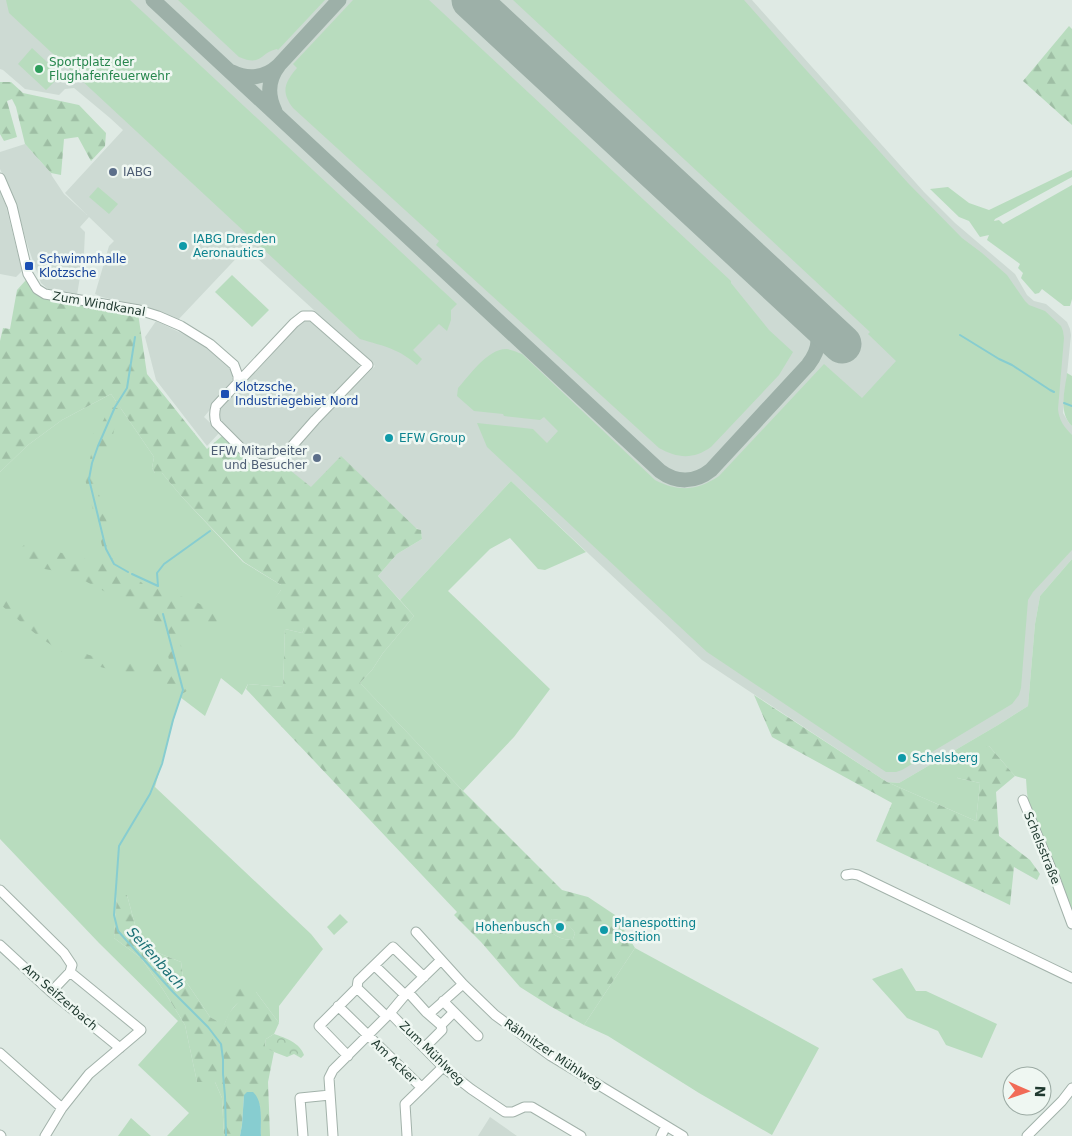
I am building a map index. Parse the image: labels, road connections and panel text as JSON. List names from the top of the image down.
{
  "streets": {
    "street": [
      "Zum Windkanal",
      "Schelsstraße",
      "Am Seifzerbach",
      "Zum Mühlweg",
      "Rähnitzer Mühlweg",
      "Am Acker"
    ]
  },
  "crossings": [
    ["Zum Mühlweg", "Am Acker"]
  ],
  "water": ["Seifenbach"],
  "places": {
    "other": [
      "Sportplatz der Flughafenfeuerwehr",
      "IABG",
      "IABG Dresden Aeronautics",
      "EFW Group",
      "EFW Mitarbeiter und Besucher",
      "Schelsberg",
      "Hohenbusch",
      "Planespotting Position"
    ],
    "transit": ["Schwimmhalle Klotzsche", "Klotzsche, Industriegebiet Nord"]
  },
  "north": "right"
}
